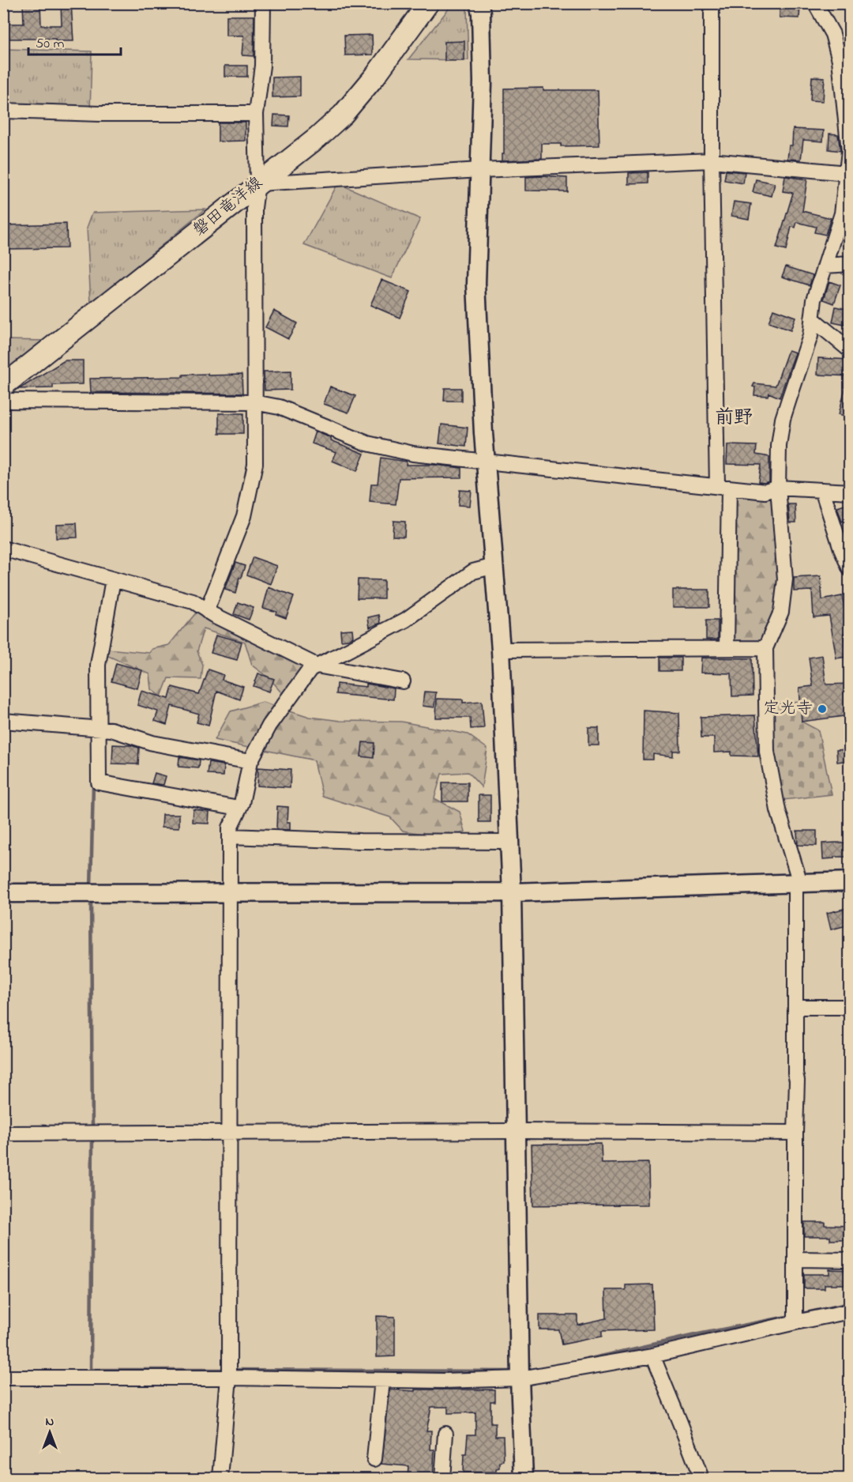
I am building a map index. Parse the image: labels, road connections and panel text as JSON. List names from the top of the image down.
{
  "streets": {
    "main road": ["磐田竜洋線"]
  },
  "districts": ["前野"],
  "places": ["定光寺"],
  "scale_bar": "50 m",
  "north": "top"
}
